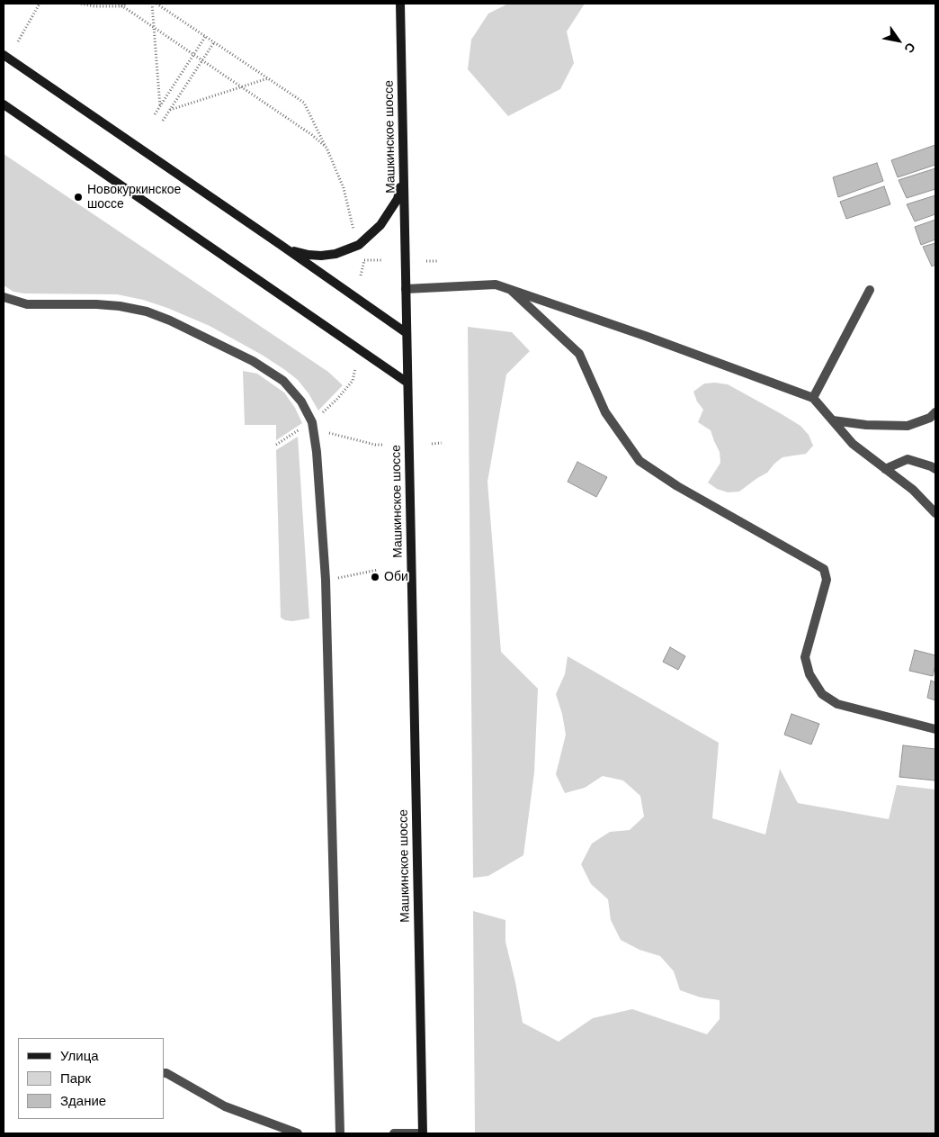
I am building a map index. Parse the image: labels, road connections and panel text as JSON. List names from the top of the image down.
{
  "streets": {
    "main road": ["Машкинское шоссе"]
  },
  "places": ["Новокуркинское шоссе", "Оби"],
  "legend": ["Улица", "Парк", "Здание"],
  "north": "bottom right"
}
